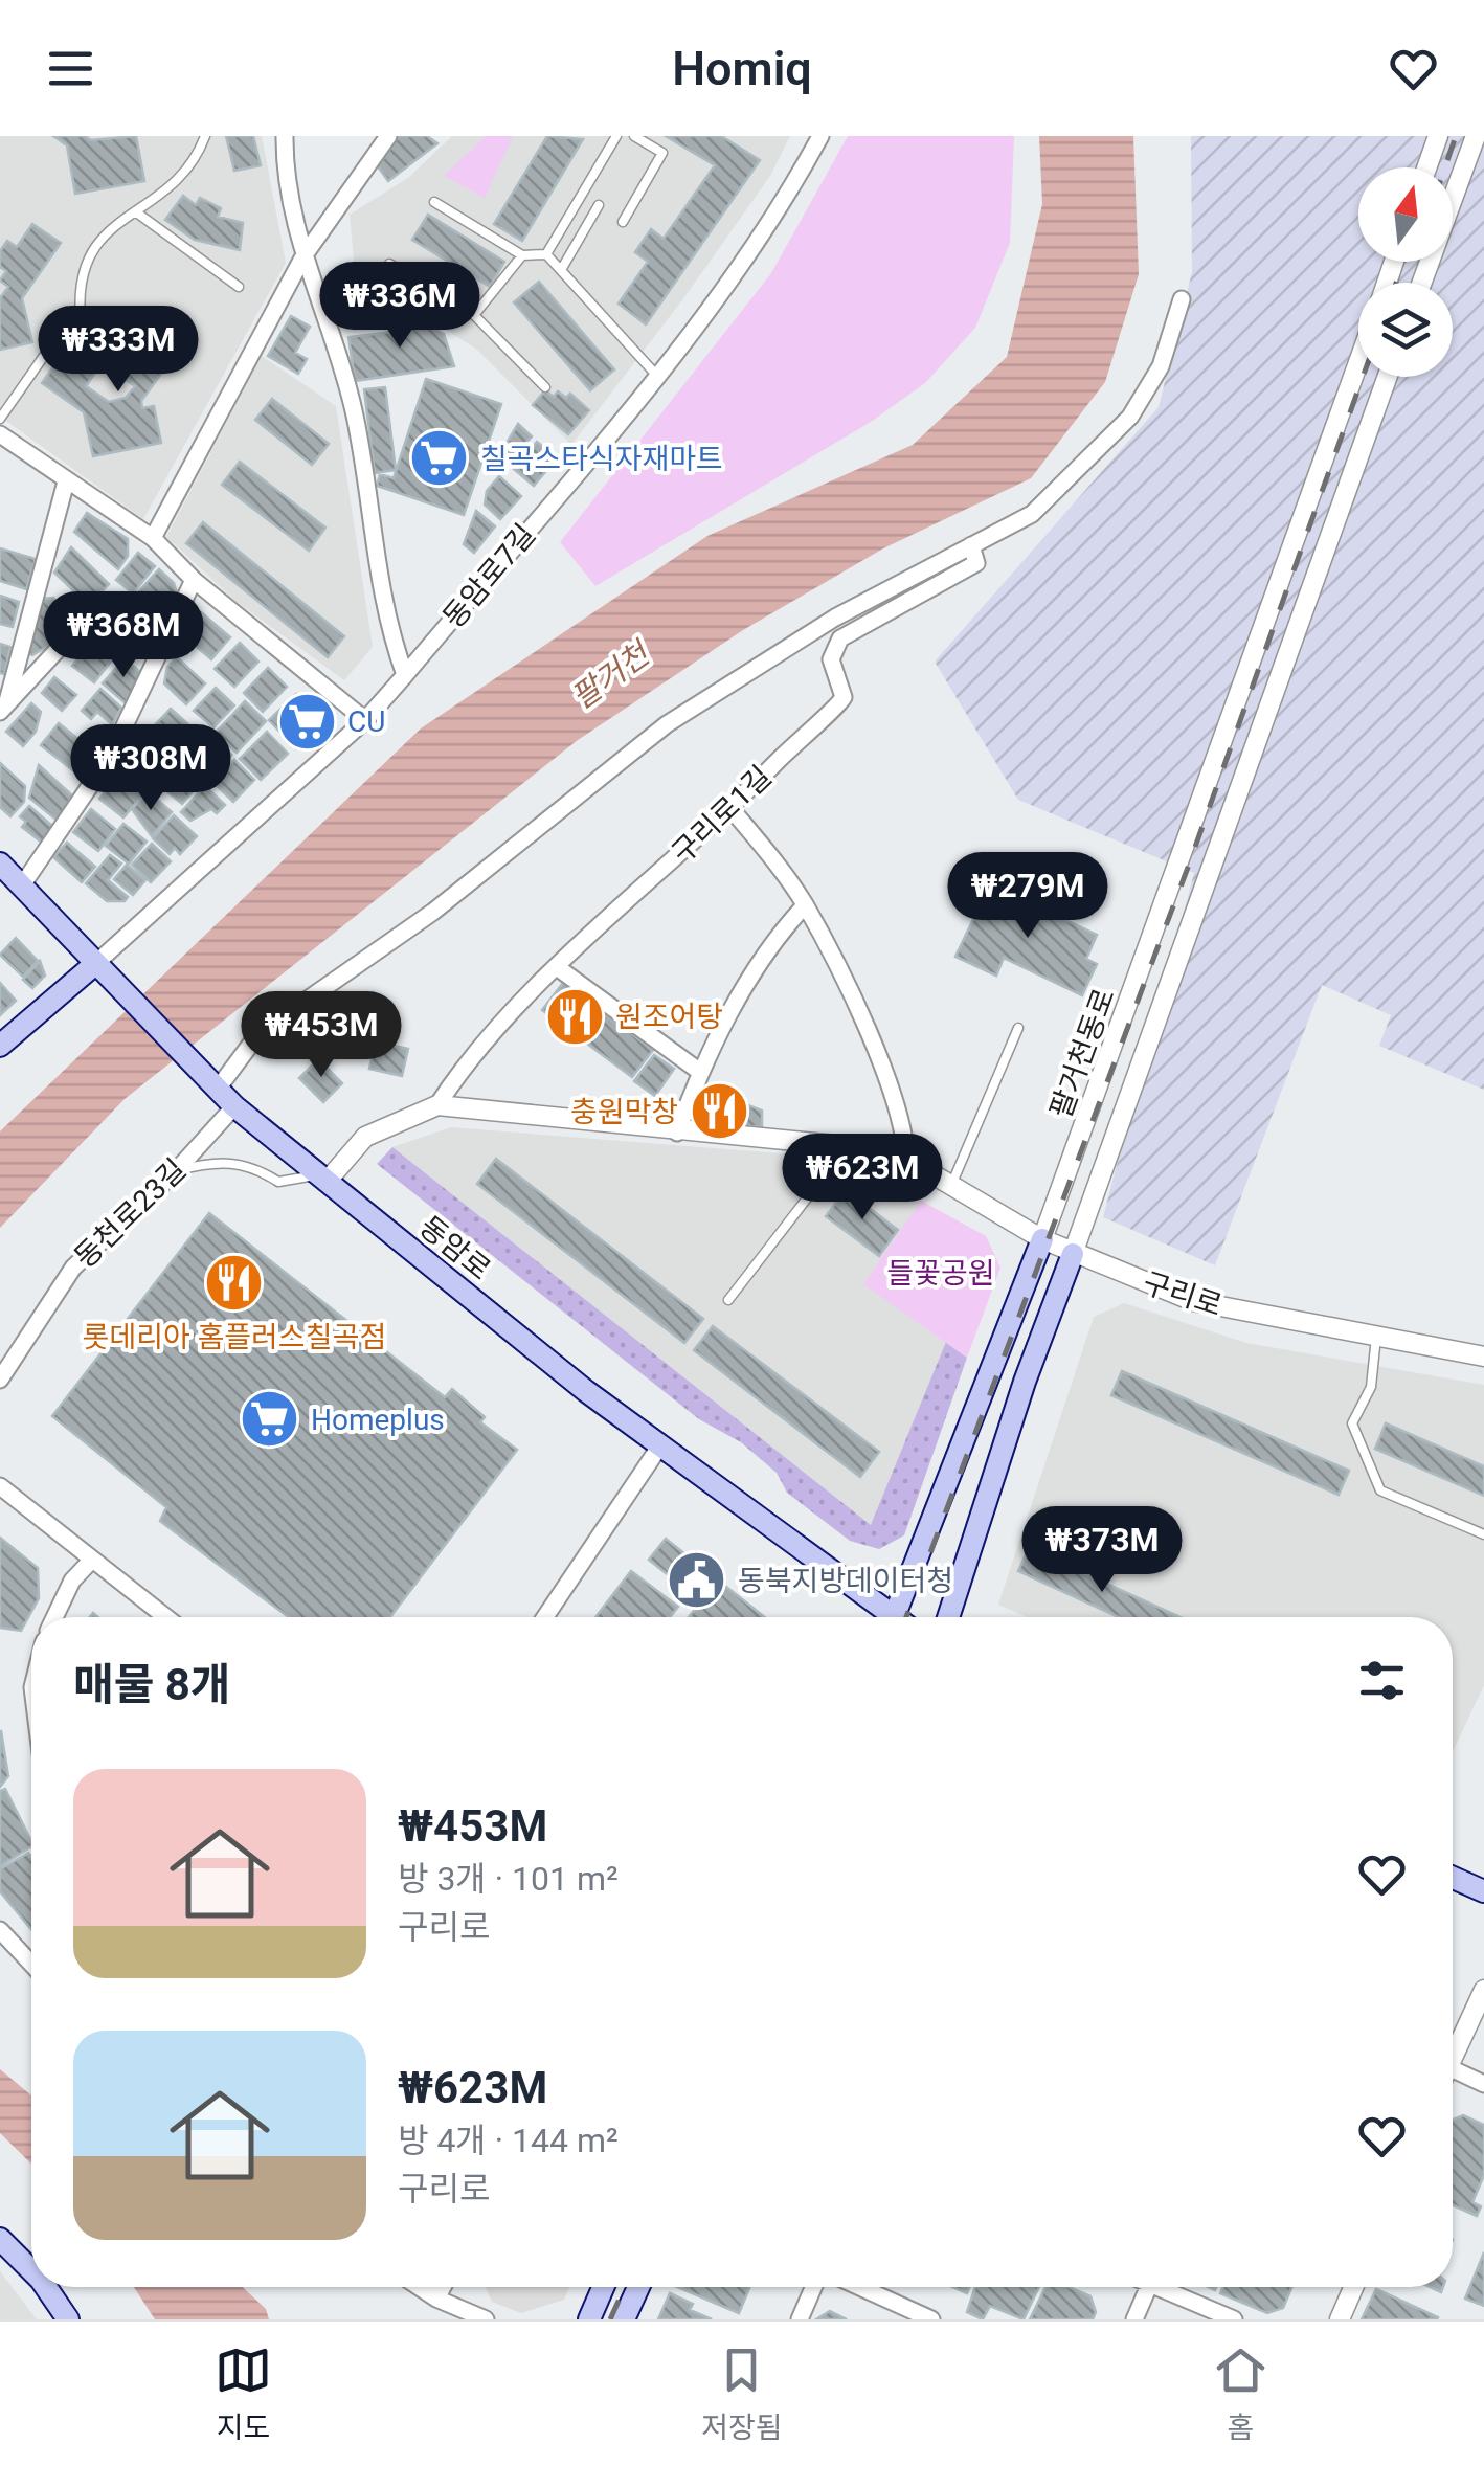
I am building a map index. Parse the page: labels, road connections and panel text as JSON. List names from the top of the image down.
{
  "streets": {
    "main road": ["팔거천동로", "동암로"],
    "street": [
      "동암로7길",
      "구리로1길",
      "동천로23길",
      "구리로"
    ]
  },
  "crossings": [
    ["동암로7길", "동암로"],
    ["구리로1길", "구리로"],
    ["팔거천동로", "구리로"],
    ["동천로23길", "동암로"],
    ["동암로", "구리로"]
  ],
  "water": ["팔거천"],
  "parks": ["들꽃공원"],
  "places": {
    "supermarket": ["칠곡스타식자재마트", "CU", "Homeplus"],
    "restaurant": ["원조어탕", "충원막창", "롯데리아 홈플러스칠곡점"],
    "public building": ["동북지방데이터청"]
  },
  "north": "top",
  "page": {
    "header": "Homiq",
    "price": [
      "₩336M",
      "₩333M",
      "₩368M",
      "₩308M",
      "₩279M",
      "₩453M",
      "₩623M",
      "₩373M"
    ],
    "heading": "매물 8개",
    "list": [
      {
        "name": "₩453M",
        "note": "방 3개 · 101 m² · 구리로"
      },
      {
        "name": "₩623M",
        "note": "방 4개 · 144 m² · 구리로"
      }
    ],
    "tabs": ["지도", "저장됨", "홈"]
  }
}
